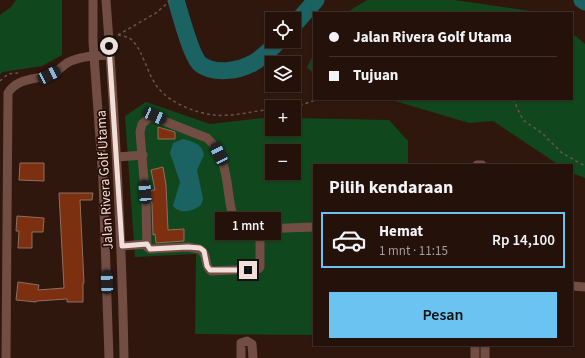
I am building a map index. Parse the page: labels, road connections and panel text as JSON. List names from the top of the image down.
{
  "streets": {
    "street": ["Jalan Rivera Golf Utama"]
  },
  "page": {
    "map_buttons": ["+", "−"],
    "banner": ["Jalan Rivera Golf Utama", "Tujuan"],
    "heading": "Pilih kendaraan",
    "bubble": "1 mnt",
    "list": [
      {
        "name": "Hemat",
        "note": "1 mnt · 11:15",
        "value": "Rp 14,100"
      }
    ],
    "buttons": "Pesan"
  }
}
